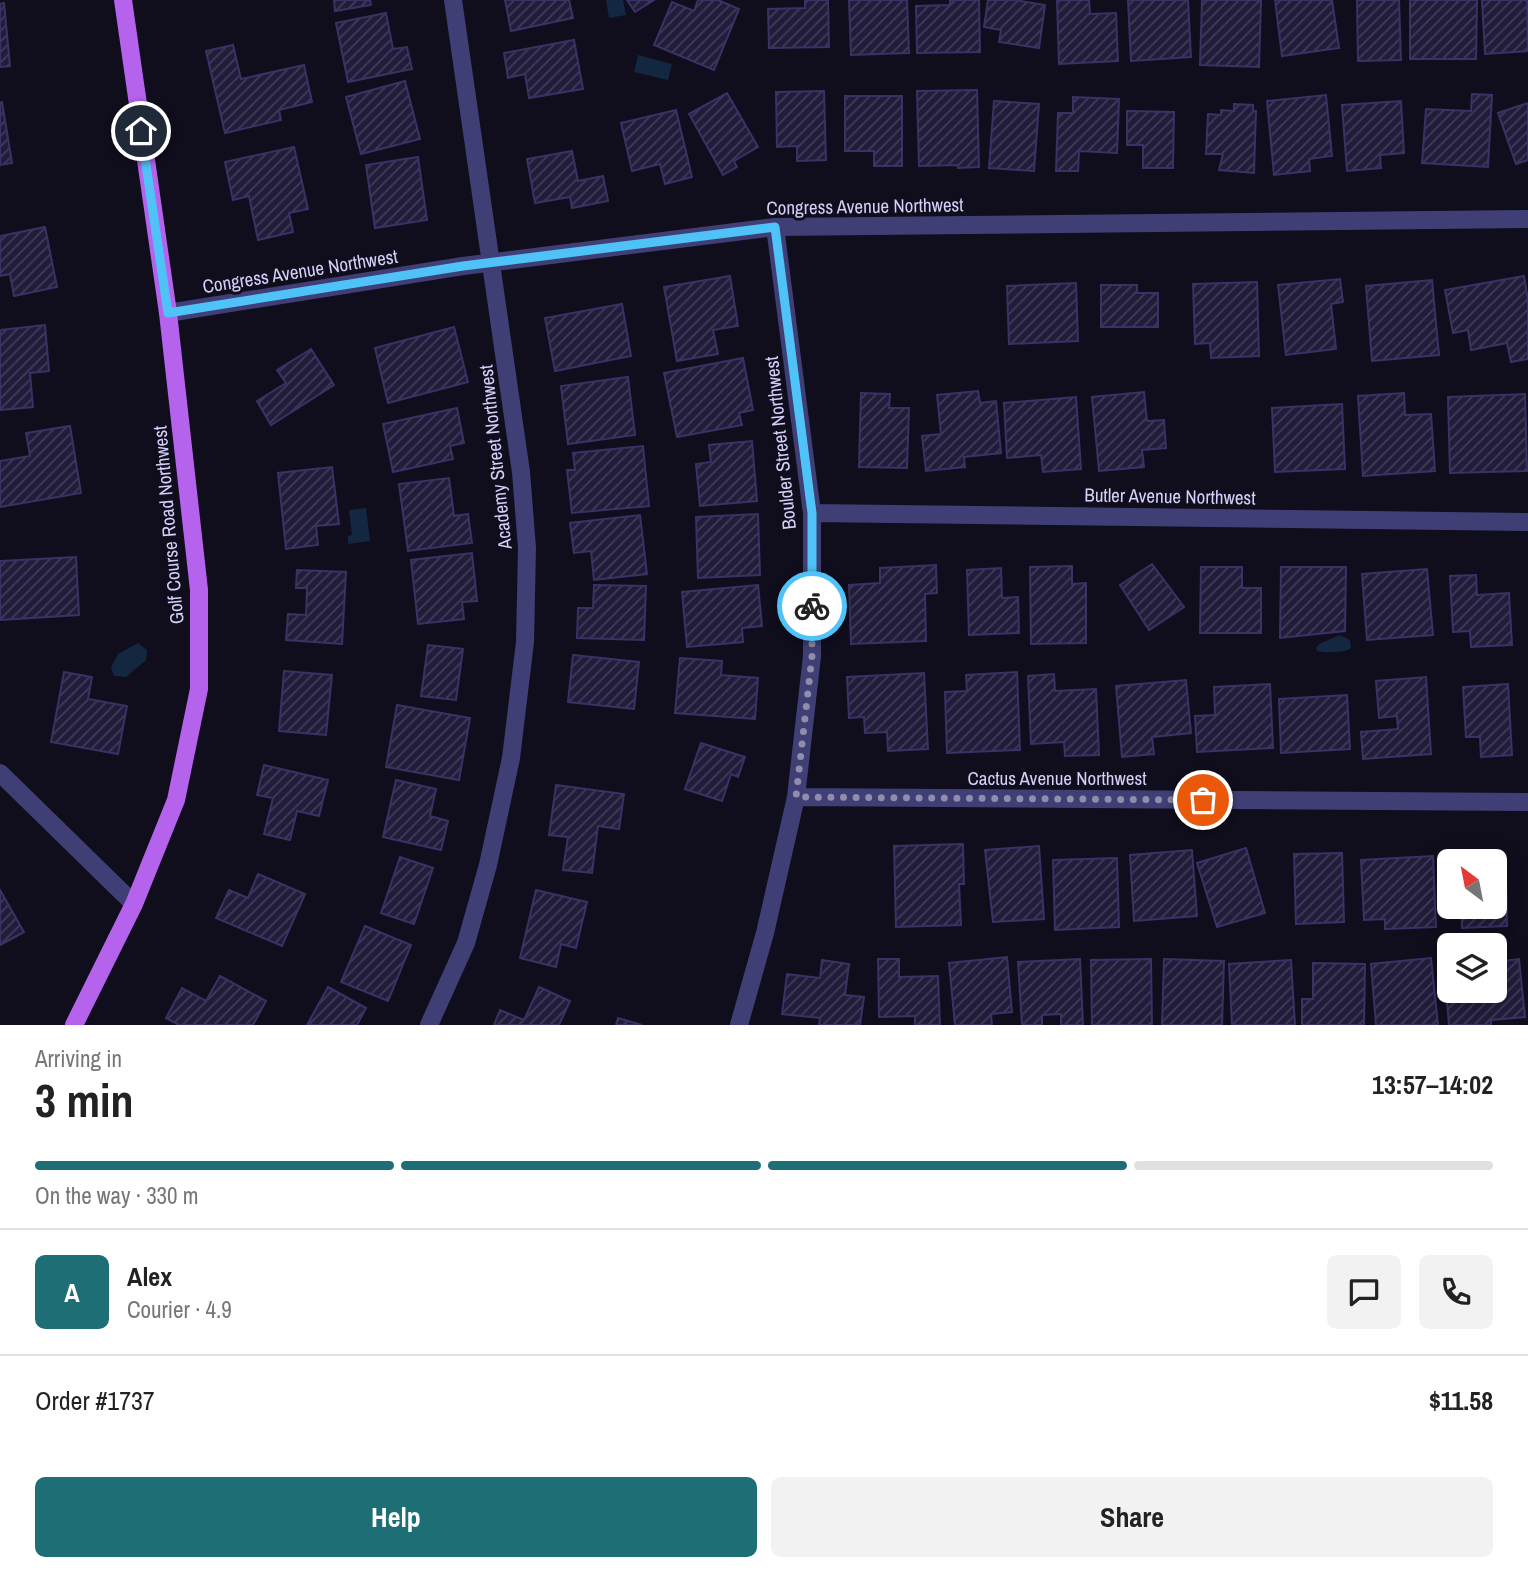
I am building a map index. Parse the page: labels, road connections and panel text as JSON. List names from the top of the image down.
{
  "streets": {
    "main road": ["Golf Course Road Northwest"],
    "street": [
      "Congress Avenue Northwest",
      "Boulder Street Northwest",
      "Academy Street Northwest",
      "Butler Avenue Northwest",
      "Cactus Avenue Northwest"
    ]
  },
  "crossings": [
    ["Congress Avenue Northwest", "Boulder Street Northwest"],
    ["Congress Avenue Northwest", "Academy Street Northwest"],
    ["Congress Avenue Northwest", "Golf Course Road Northwest"],
    ["Boulder Street Northwest", "Butler Avenue Northwest"],
    ["Boulder Street Northwest", "Cactus Avenue Northwest"]
  ],
  "north": "top left",
  "page": {
    "heading": ["3 min", "Arriving in", "13:57–14:02"],
    "panel": [
      "Alex",
      "Courier · 4.9",
      "Order #1737",
      "$11.58"
    ],
    "bar": "On the way · 330 m",
    "round": "A",
    "buttons": ["Help", "Share"]
  }
}
